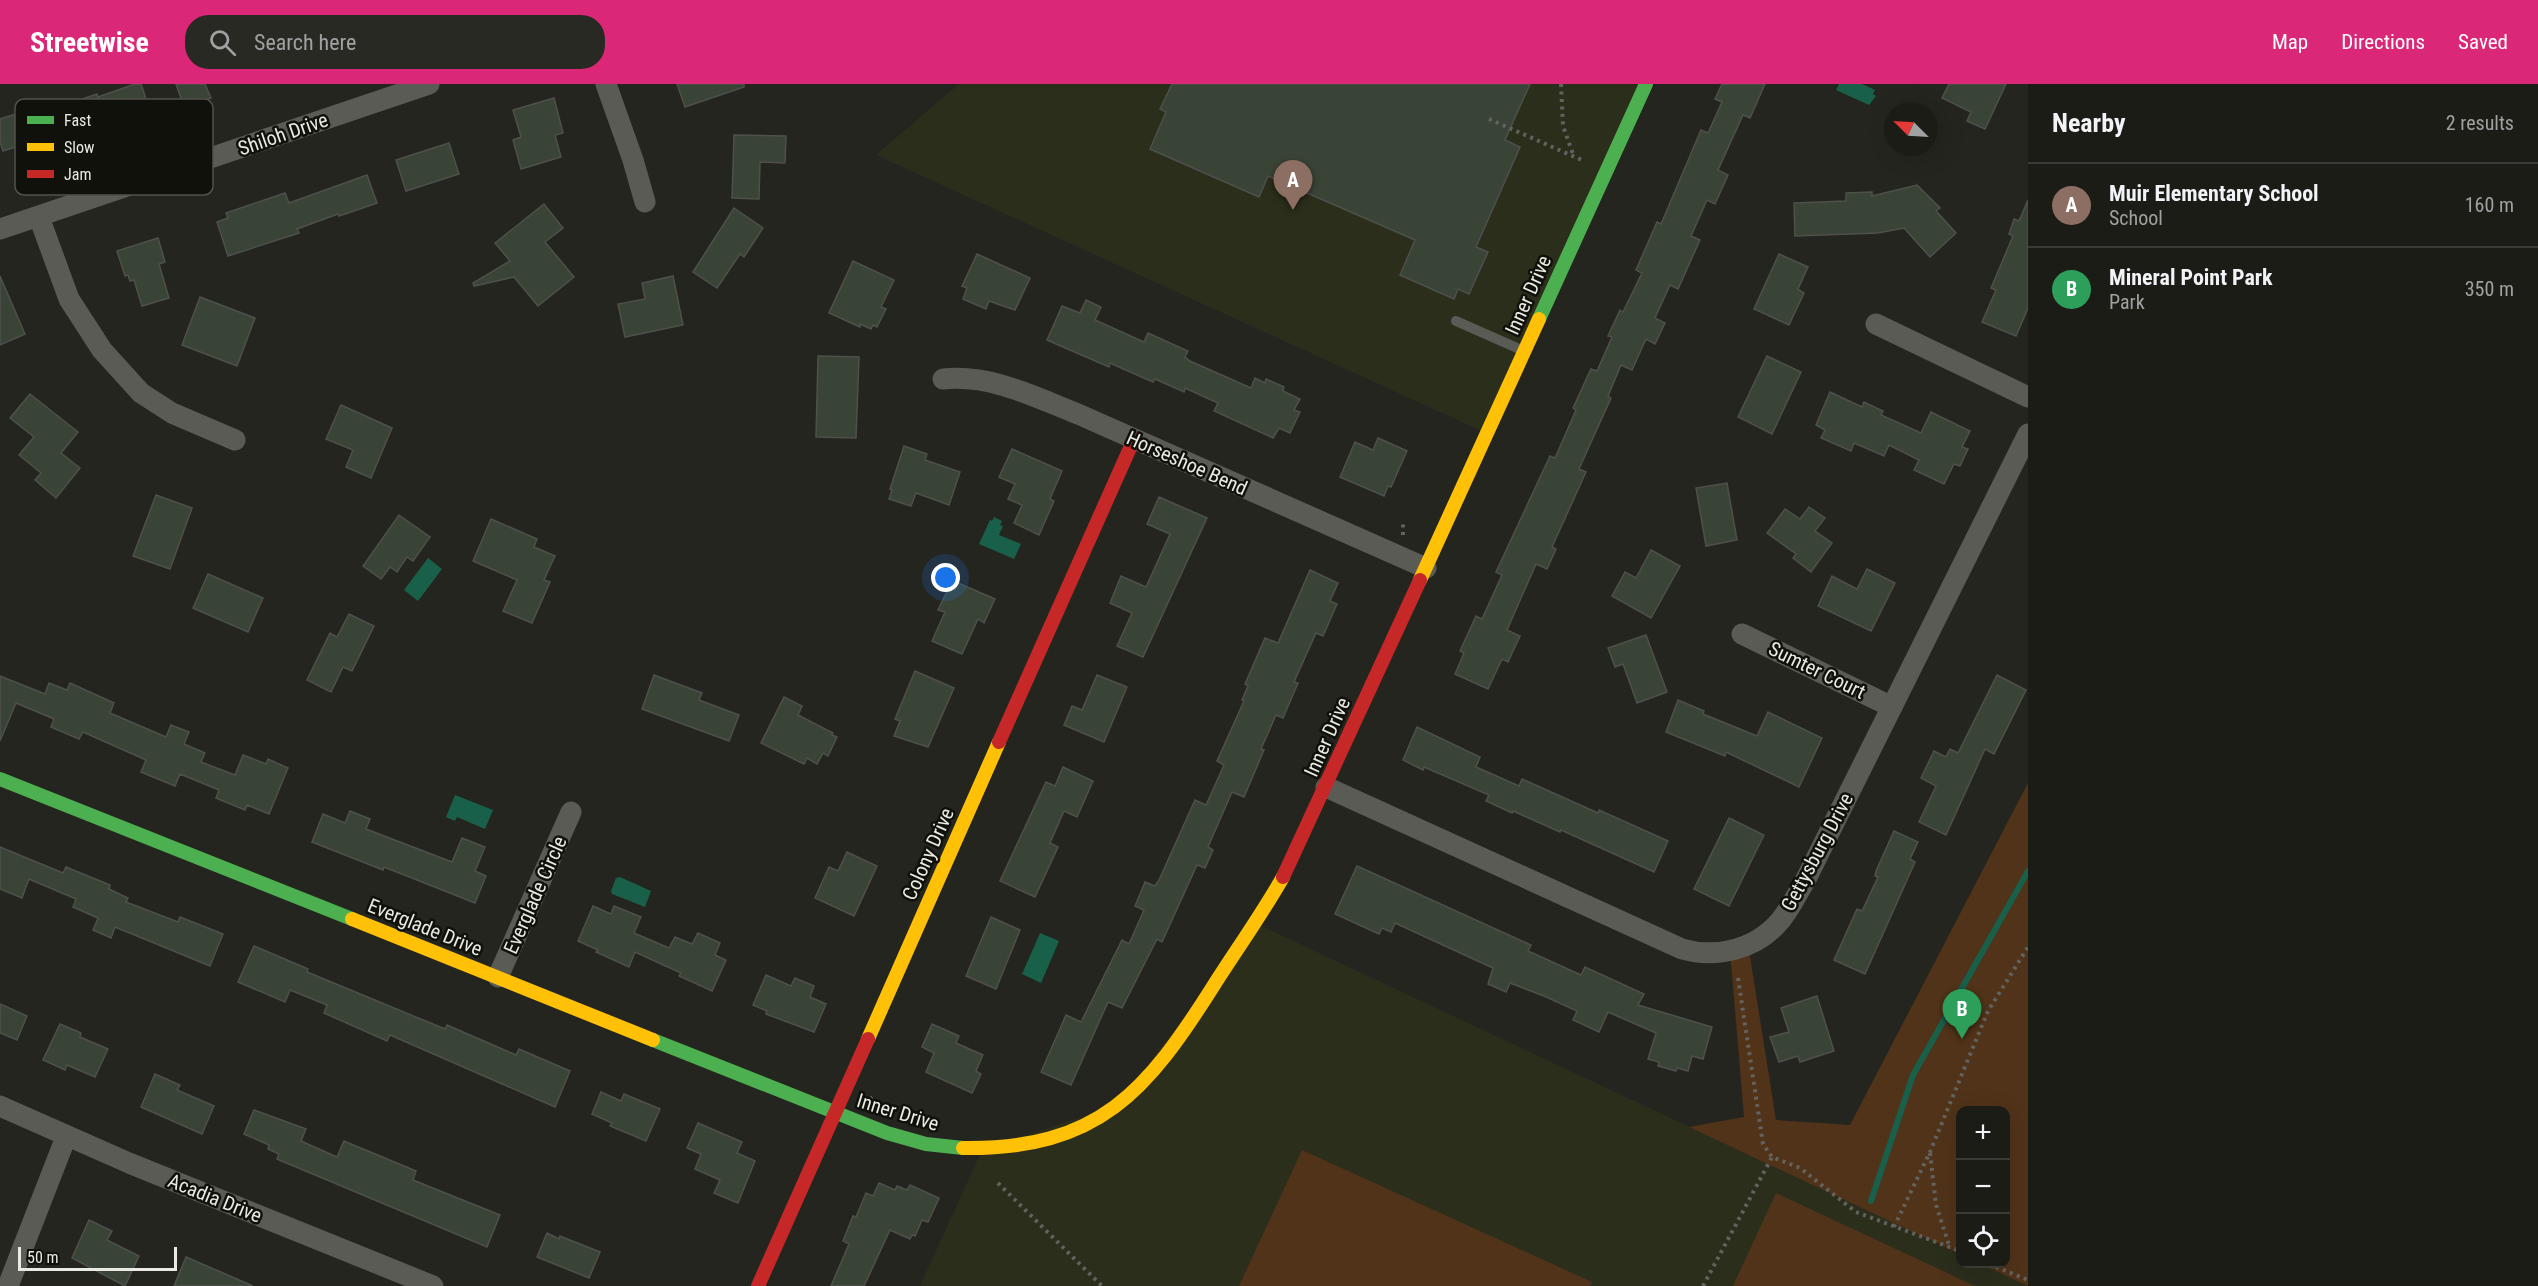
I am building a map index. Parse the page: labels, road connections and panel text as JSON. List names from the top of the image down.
{
  "streets": {
    "street": [
      "Shiloh Drive",
      "Inner Drive",
      "Horseshoe Bend",
      "Sumter Court",
      "Gettysburg Drive",
      "Colony Drive",
      "Everglade Circle",
      "Everglade Drive",
      "Acadia Drive"
    ]
  },
  "crossings": [
    ["Inner Drive", "Horseshoe Bend"],
    ["Inner Drive", "Gettysburg Drive"],
    ["Inner Drive", "Colony Drive"],
    ["Inner Drive", "Everglade Drive"],
    ["Horseshoe Bend", "Colony Drive"],
    ["Sumter Court", "Gettysburg Drive"],
    ["Colony Drive", "Everglade Drive"],
    ["Everglade Circle", "Everglade Drive"]
  ],
  "legend": ["Fast", "Slow", "Jam"],
  "scale_bar": "50 m",
  "north": "top left",
  "page": {
    "header": "Streetwise",
    "search": "Search here",
    "nav": ["Map", "Directions", "Saved"],
    "heading": ["Nearby", "2 results"],
    "pins": ["A", "B"],
    "list": [
      {
        "mark": "A",
        "name": "Muir Elementary School",
        "note": "School",
        "value": "160 m"
      },
      {
        "mark": "B",
        "name": "Mineral Point Park",
        "note": "Park",
        "value": "350 m"
      }
    ],
    "map_buttons": ["+", "−"],
    "scale": "50 m"
  }
}
